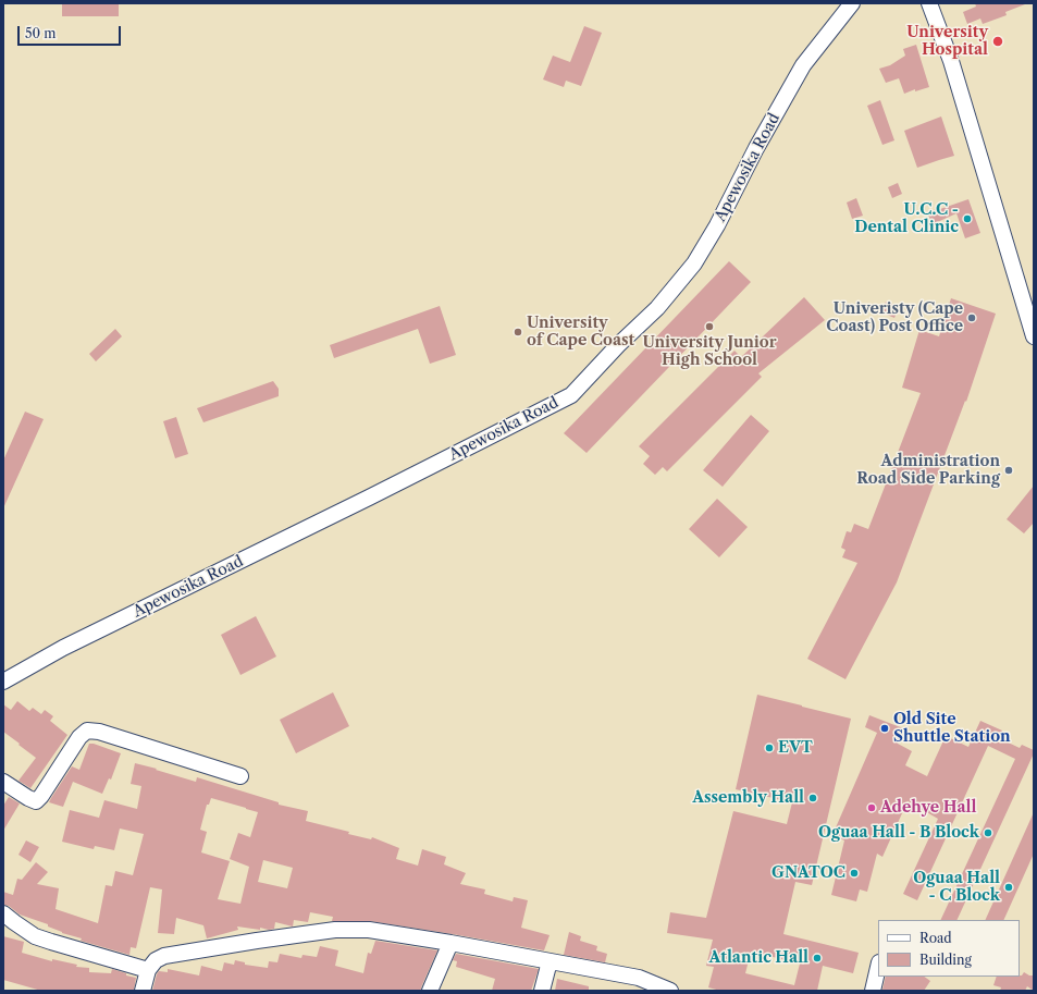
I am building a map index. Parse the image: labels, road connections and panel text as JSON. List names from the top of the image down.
{
  "streets": {
    "street": ["Apewosika Road"]
  },
  "places": [
    "University Hospital",
    "U.C.C - Dental Clinic",
    "Univeristy (Cape Coast) Post Office",
    "University Junior High School",
    "University of Cape Coast",
    "Administration Road Side Parking",
    "Old Site Shuttle Station",
    "EVT",
    "Assembly Hall",
    "Adehye Hall",
    "Oguaa Hall - B Block",
    "GNATOC",
    "Oguaa Hall - C Block",
    "Atlantic Hall"
  ],
  "legend": ["Road", "Building"],
  "scale_bar": "50 m"
}
